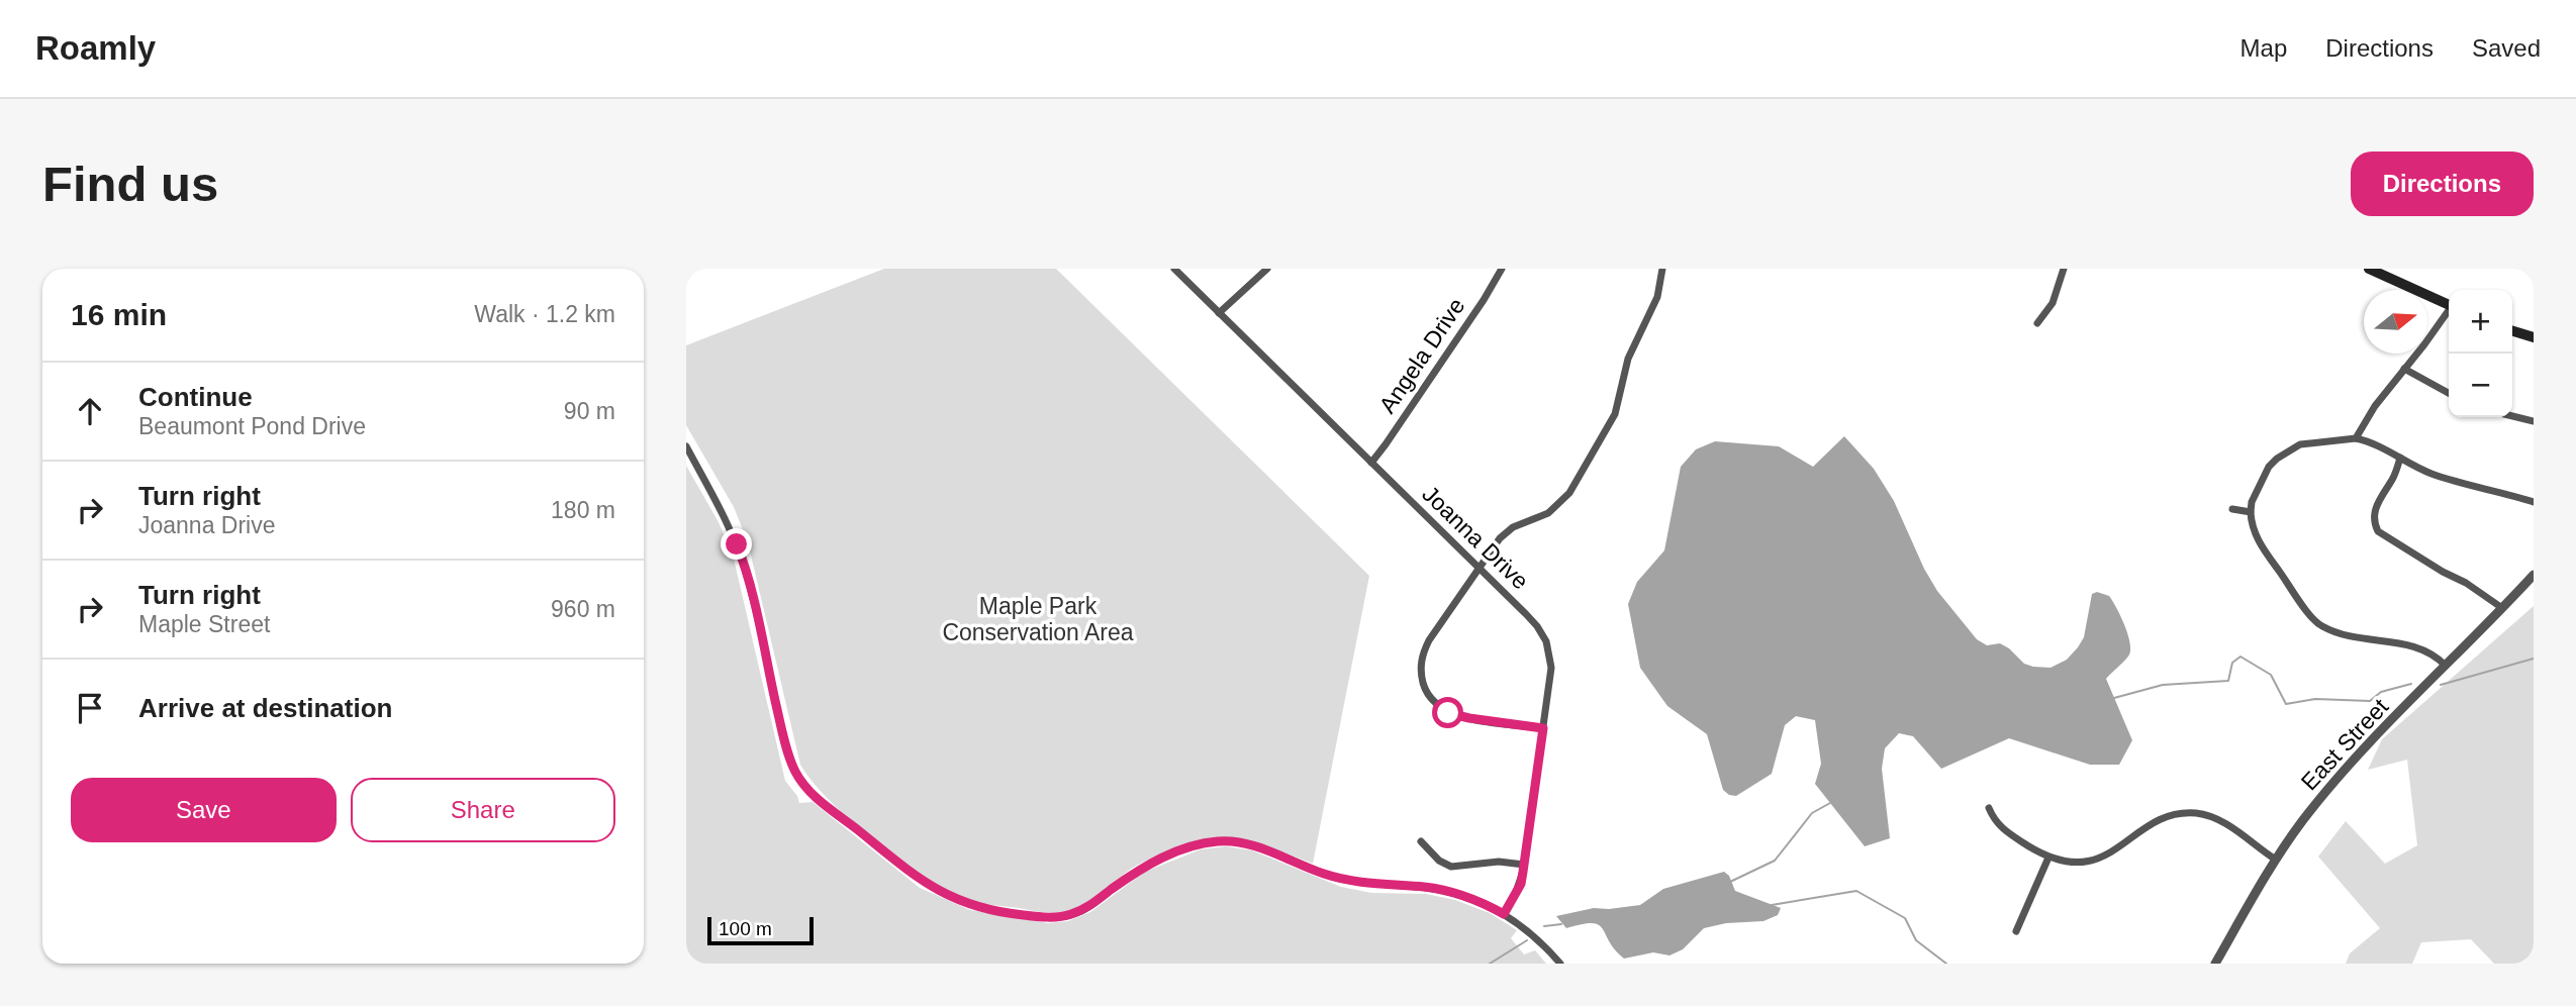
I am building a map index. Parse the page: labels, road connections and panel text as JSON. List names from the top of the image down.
{
  "streets": {
    "street": ["Angela Drive", "Joanna Drive", "East Street"]
  },
  "crossings": [
    ["Angela Drive", "Joanna Drive"]
  ],
  "parks": ["Maple Park Conservation Area"],
  "scale_bar": "100 m",
  "north": "right",
  "page": {
    "header": "Roamly",
    "nav": ["Map", "Directions", "Saved"],
    "buttons": [
      "Directions",
      ["Save", "Share"]
    ],
    "title": "Find us",
    "heading": ["16 min", "Walk · 1.2 km"],
    "map_buttons": ["+", "−"],
    "list": [
      ["Continue", "Beaumont Pond Drive", "90 m"],
      ["Turn right", "Joanna Drive", "180 m"],
      ["Turn right", "Maple Street", "960 m"],
      "Arrive at destination"
    ],
    "scale": "100 m"
  }
}
